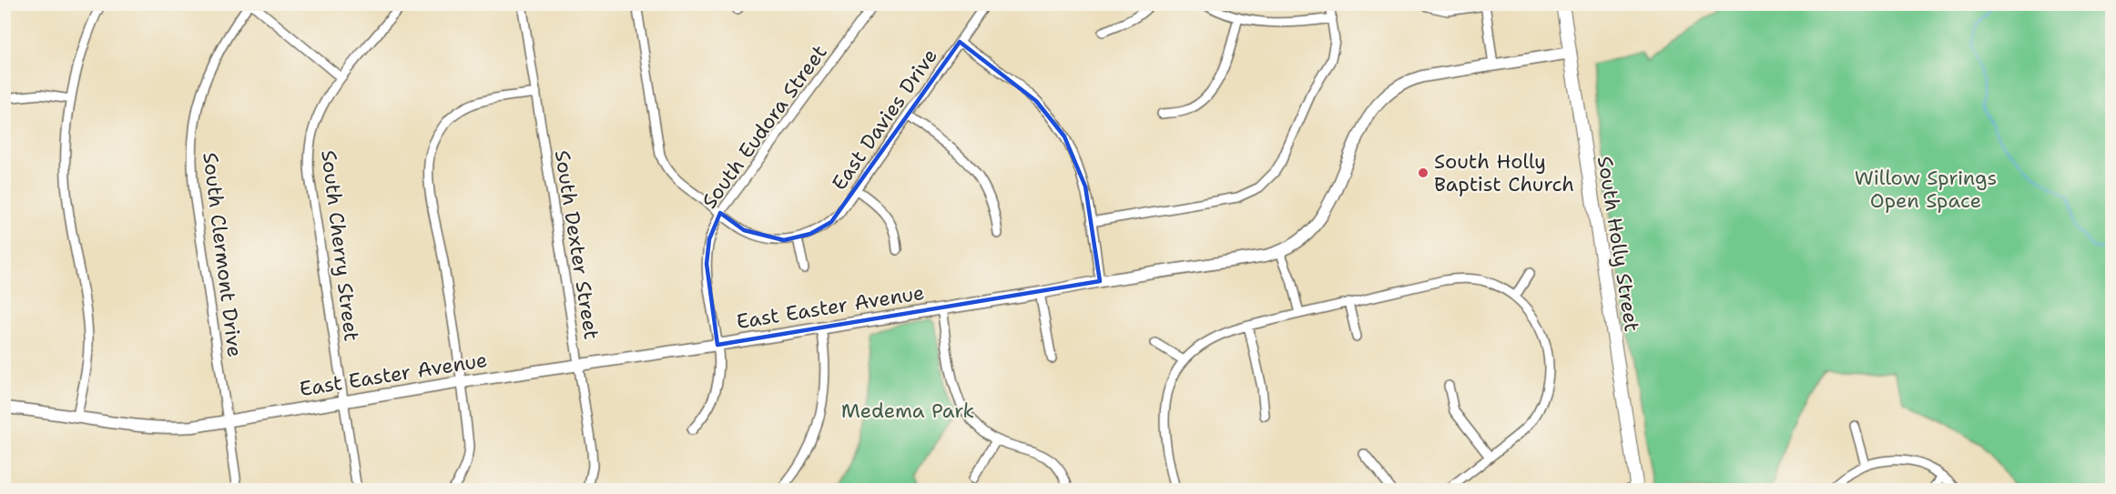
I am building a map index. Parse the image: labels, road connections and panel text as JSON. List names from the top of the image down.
{
  "streets": {
    "main road": ["South Holly Street"],
    "street": [
      "East Davies Drive",
      "South Eudora Street",
      "South Dexter Street",
      "South Cherry Street",
      "South Clermont Drive",
      "East Easter Avenue"
    ]
  },
  "crossings": [
    ["East Davies Drive", "South Eudora Street"],
    ["South Eudora Street", "East Easter Avenue"],
    ["South Holly Street", "East Easter Avenue"],
    ["South Dexter Street", "East Easter Avenue"],
    ["South Cherry Street", "East Easter Avenue"],
    ["South Clermont Drive", "East Easter Avenue"]
  ],
  "parks": ["Willow Springs Open Space", "Medema Park"],
  "places": ["South Holly Baptist Church"]
}
